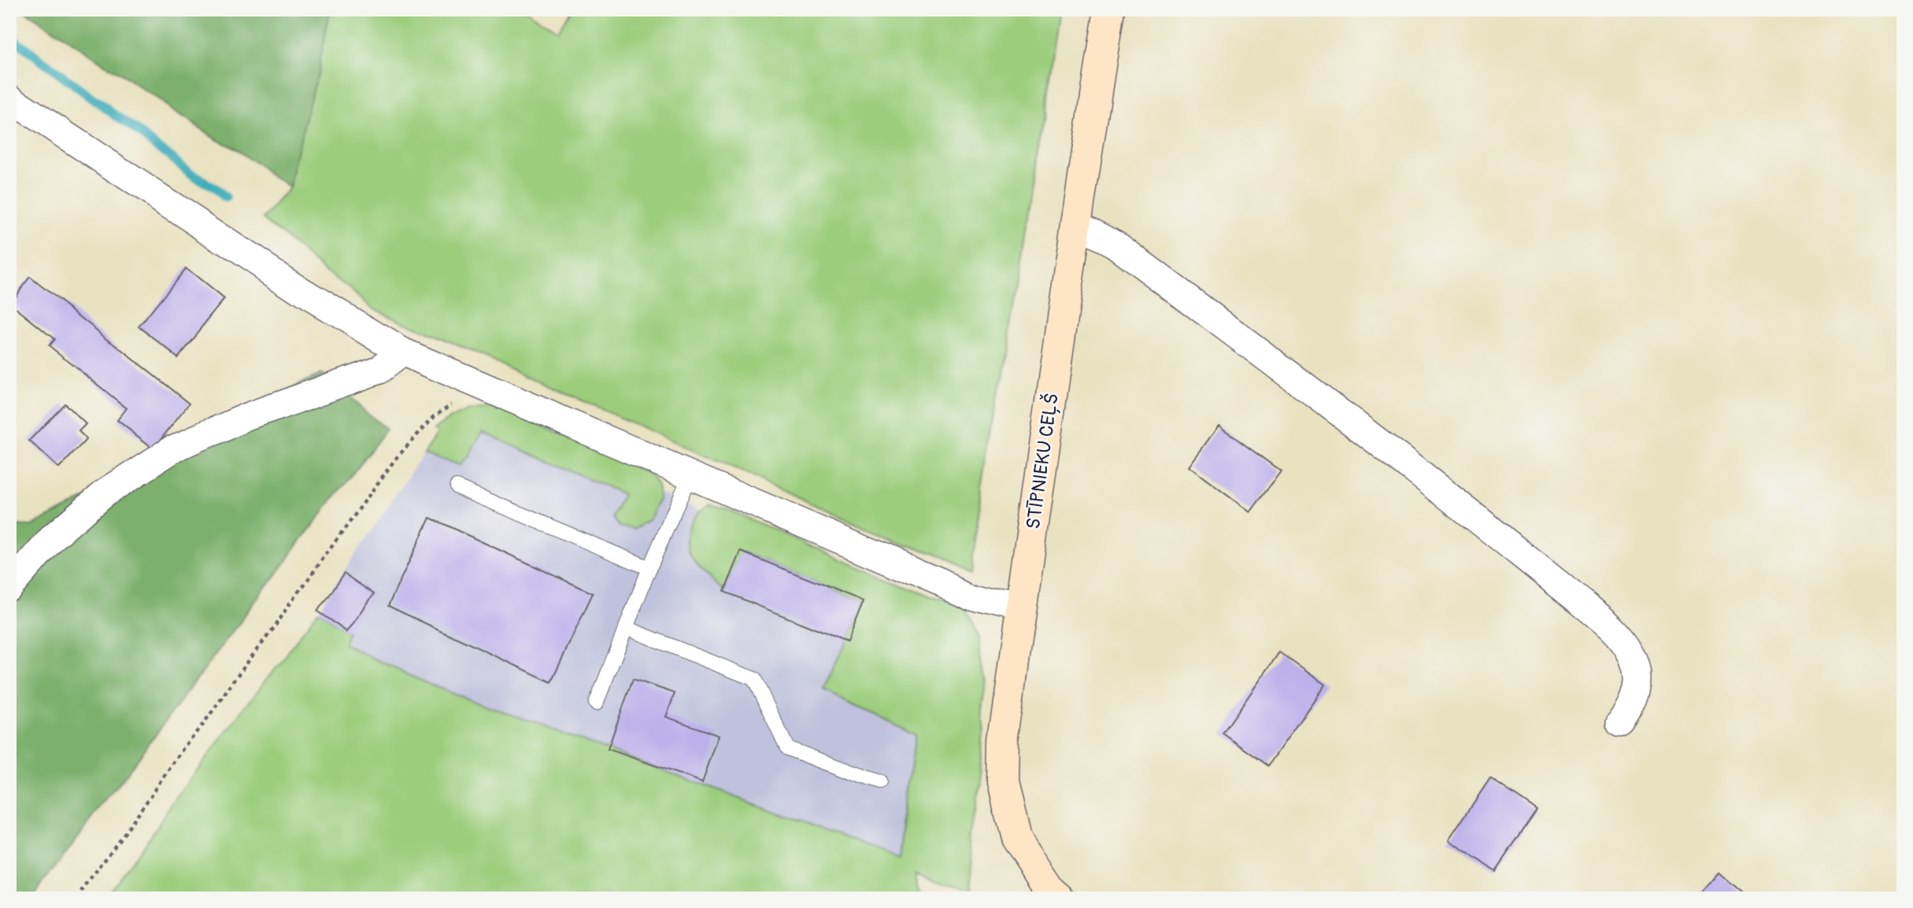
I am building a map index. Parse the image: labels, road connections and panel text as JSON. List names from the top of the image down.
{
  "streets": {
    "main road": ["STĪPNIEKU CEĻŠ"]
  }
}
